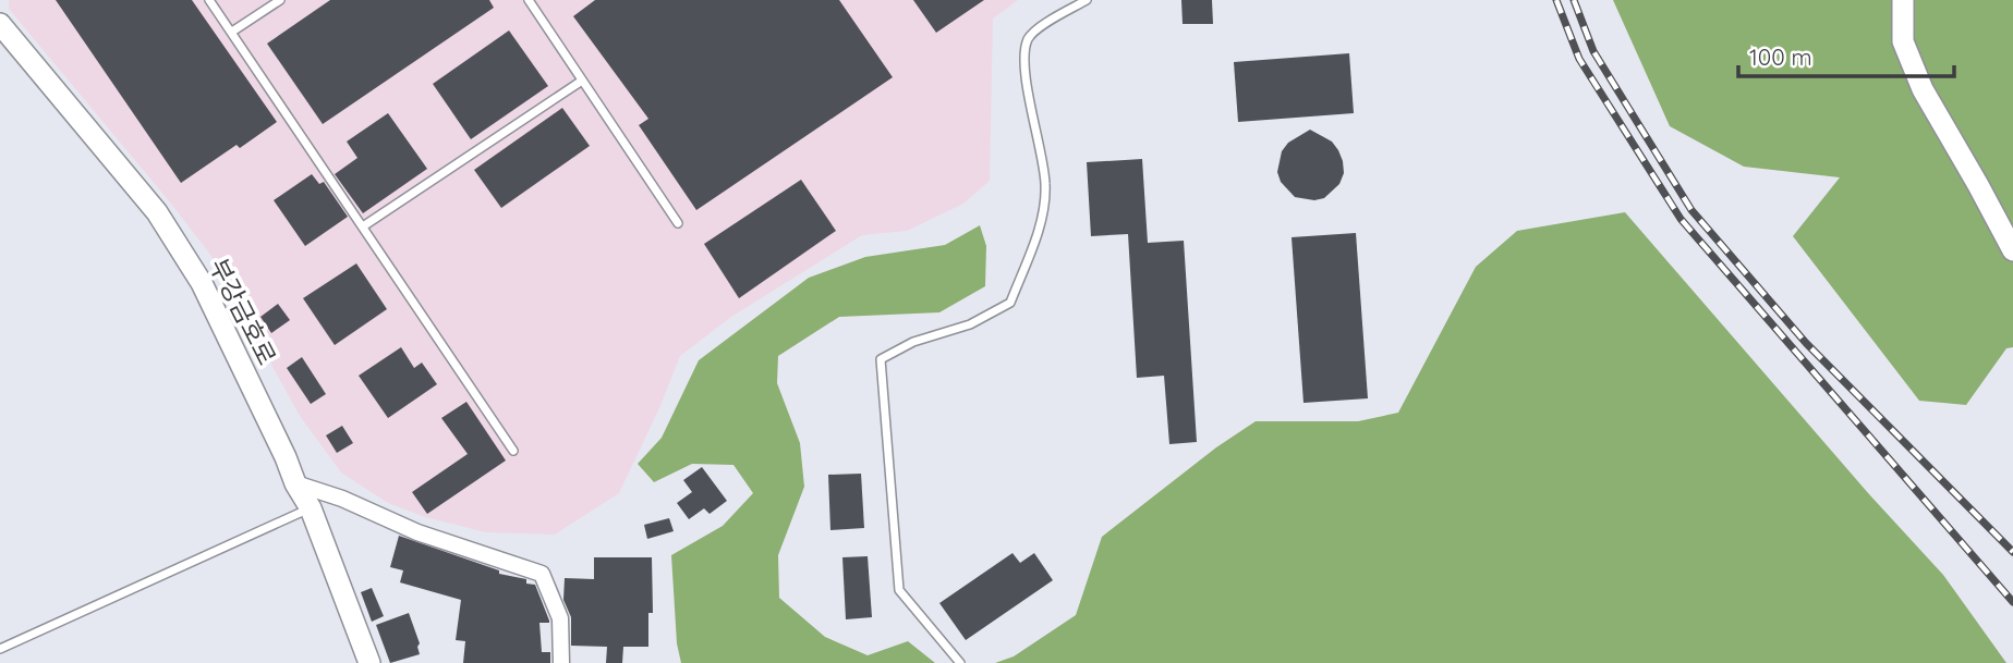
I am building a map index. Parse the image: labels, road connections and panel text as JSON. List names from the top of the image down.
{
  "streets": {
    "street": ["부강금호로"]
  },
  "scale_bar": "100 m"
}
